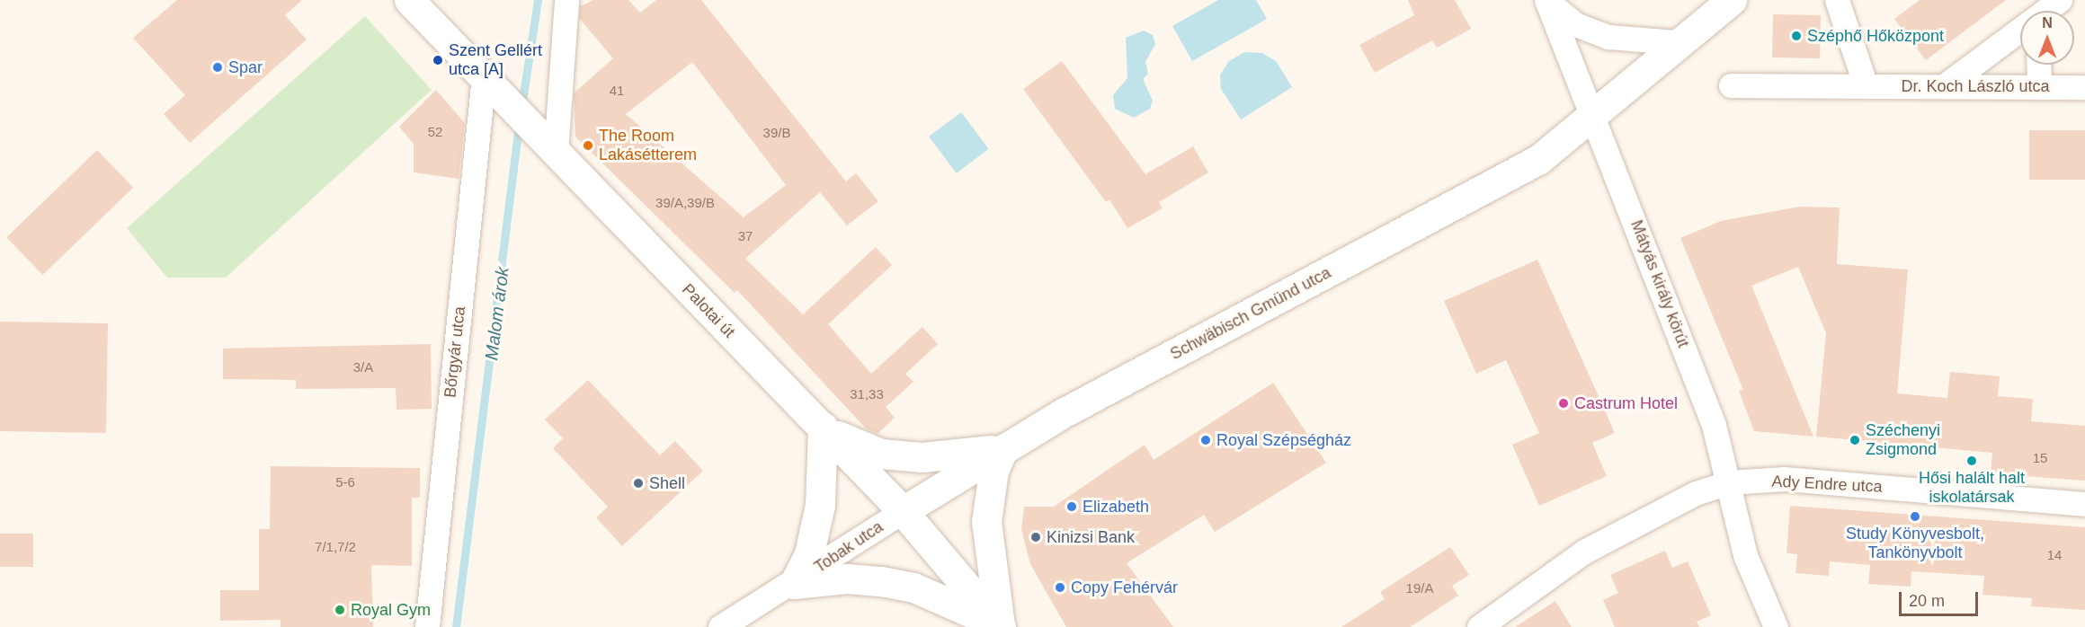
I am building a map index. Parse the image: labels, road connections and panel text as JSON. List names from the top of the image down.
{
  "streets": {
    "main road": ["Palotai út", "Schwäbisch Gmünd utca"],
    "street": [
      "Dr. Koch László utca",
      "Mátyás király körút",
      "Bőrgyár utca",
      "Ady Endre utca",
      "Tobak utca"
    ]
  },
  "crossings": [
    ["Mátyás király körút", "Schwäbisch Gmünd utca"],
    ["Mátyás király körút", "Ady Endre utca"],
    ["Palotai út", "Schwäbisch Gmünd utca"],
    ["Palotai út", "Bőrgyár utca"],
    ["Palotai út", "Tobak utca"],
    ["Schwäbisch Gmünd utca", "Tobak utca"]
  ],
  "water": ["Malom árok"],
  "places": [
    "Széphő Hőközpont",
    "Szent Gellért utca [A]",
    "Spar",
    "The Room Lakásétterem",
    "Castrum Hotel",
    "Royal Szépségház",
    "Széchenyi Zsigmond",
    "Hősi halált halt iskolatársak",
    "Shell",
    "Elizabeth",
    "Study Könyvesbolt, Tankönyvbolt",
    "Kinizsi Bank",
    "Copy Fehérvár",
    "Royal Gym"
  ],
  "house_numbers": [
    "41",
    "52",
    "39/B",
    "39/A,39/B",
    "37",
    "3/A",
    "31,33",
    "15",
    "5-6",
    "7/1,7/2",
    "14",
    "19/A"
  ],
  "scale_bar": "20 m",
  "north": "top"
}
